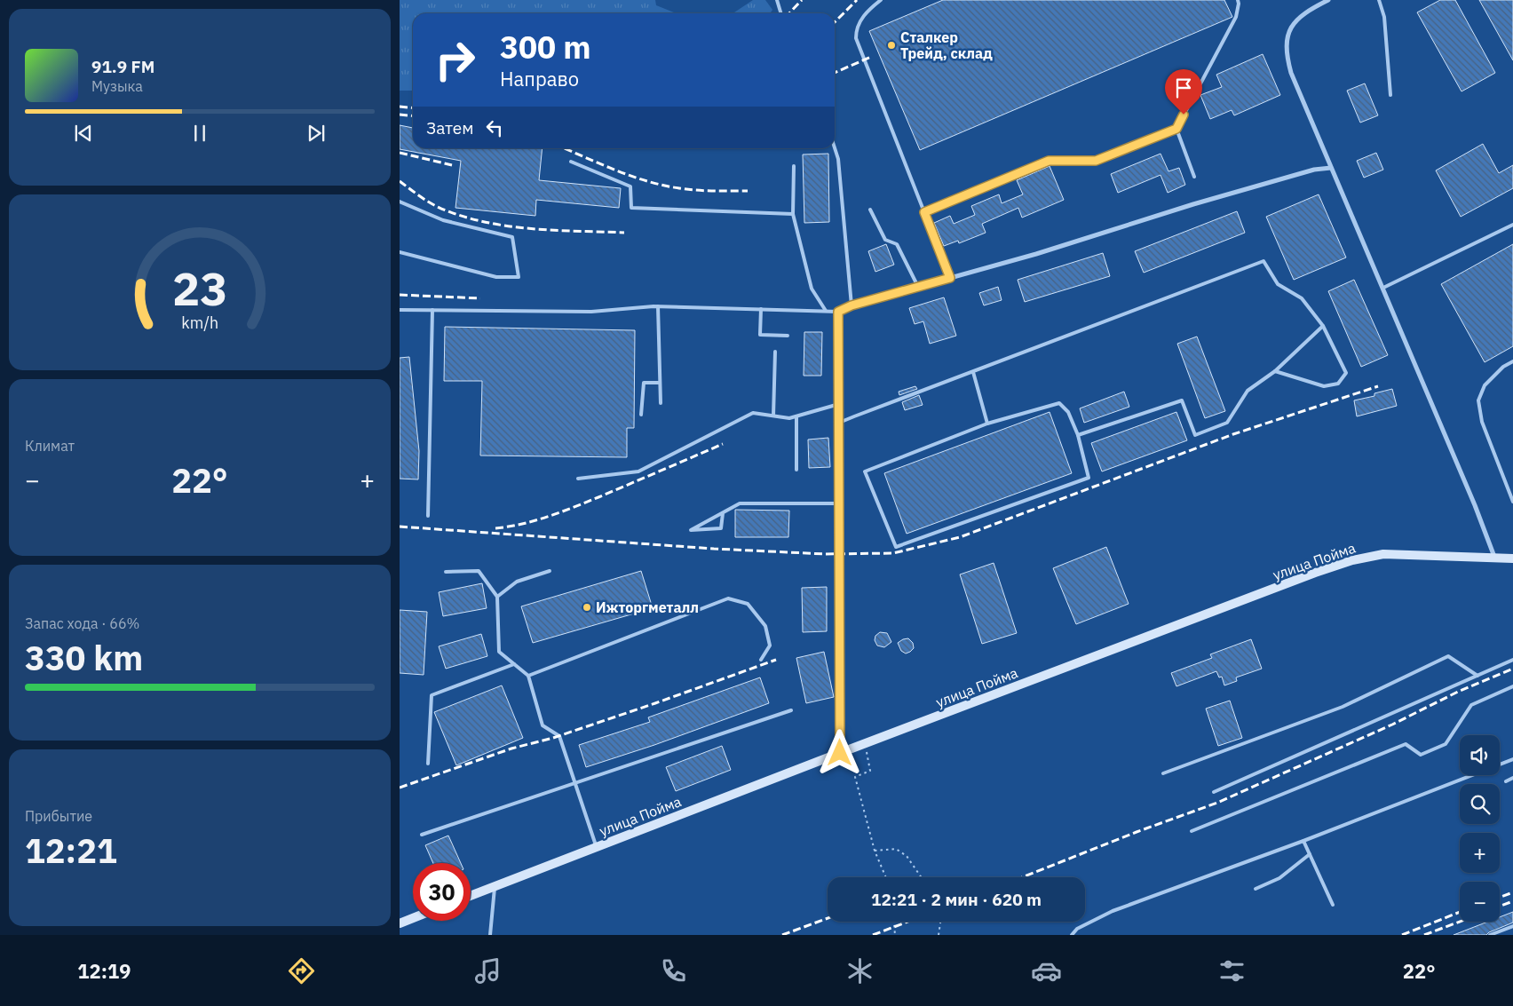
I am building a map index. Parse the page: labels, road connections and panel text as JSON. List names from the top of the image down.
{
  "streets": {
    "main road": ["улица Пойма"]
  },
  "places": ["Сталкер Трейд, склад", "Ижторгметалл"],
  "page": {
    "turn": ["300 m", "Направо"],
    "song": ["91.9 FM", "Музыка"],
    "then": "Затем",
    "tile": [
      "Климат",
      ["Запас хода · 66%", "330 km"],
      ["Прибытие", "12:21"]
    ],
    "heat": ["−", "22°", "+"],
    "map_buttons": ["+", "−"],
    "limit": "30",
    "trip": "12:21 · 2 мин · 620 m",
    "tabs": ["12:19", "22°"],
    "gauge": ["23", "km/h"]
  }
}
